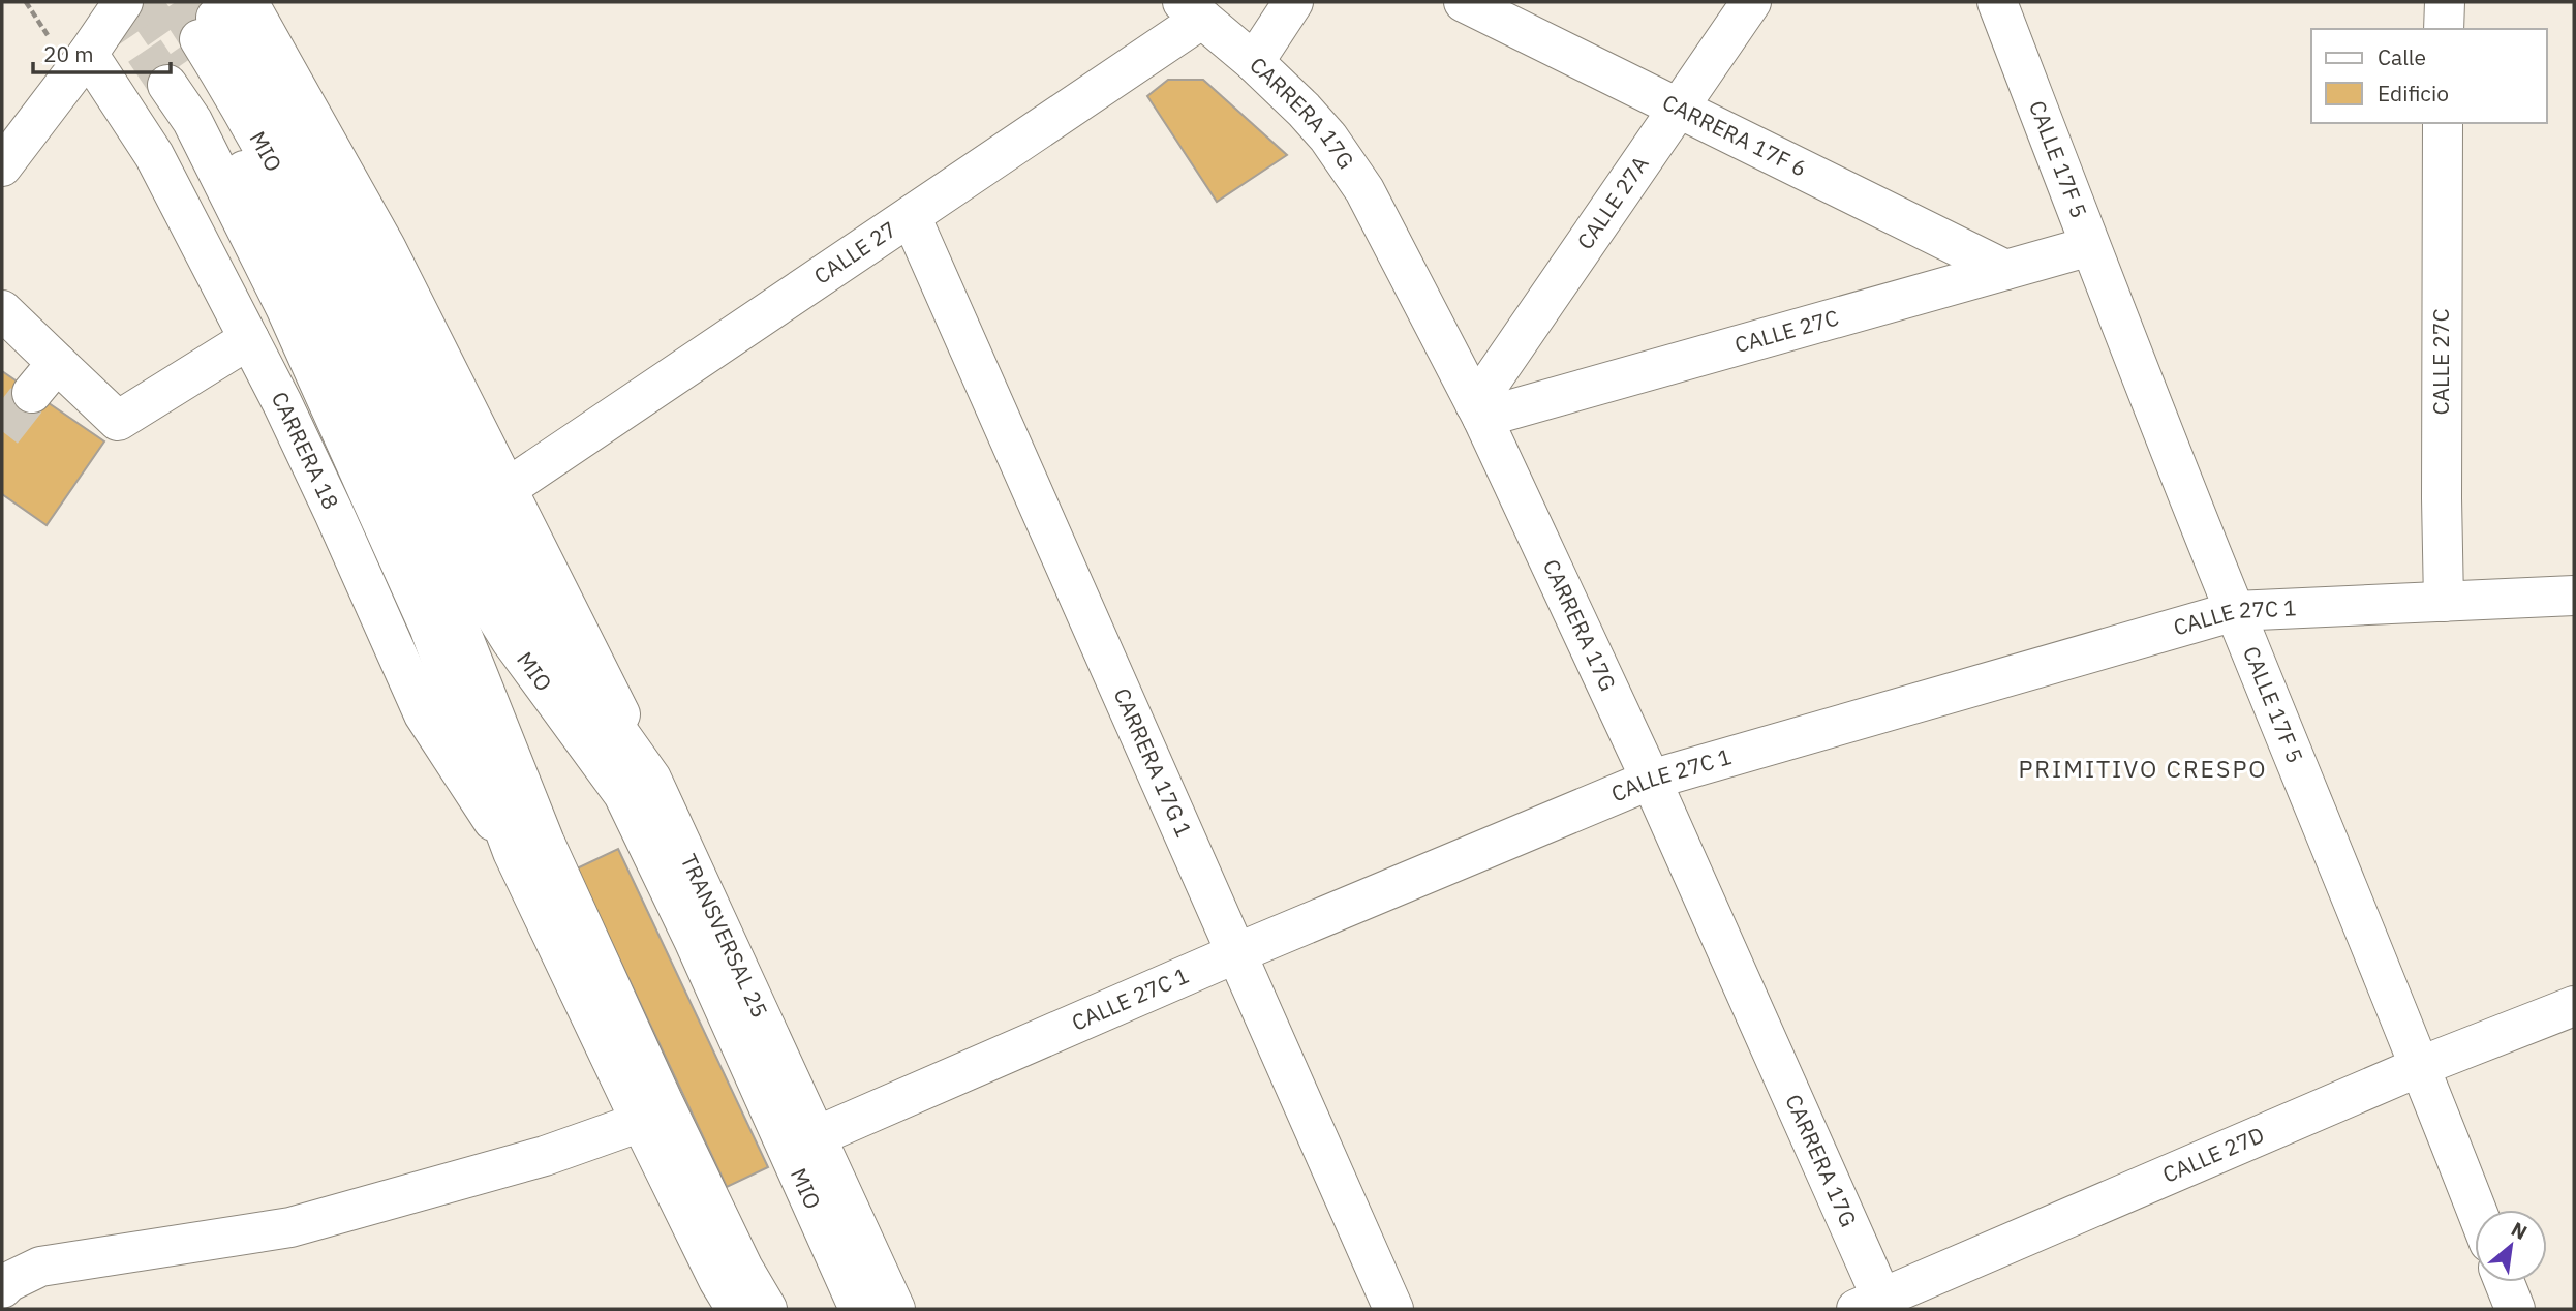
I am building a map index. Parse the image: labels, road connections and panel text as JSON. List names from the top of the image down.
{
  "streets": {
    "street": [
      "CARRERA 17G",
      "CARRERA 17F 6",
      "MIO",
      "CALLE 17F 5",
      "CALLE 27A",
      "CALLE 27",
      "CALLE 27C",
      "CARRERA 18",
      "CALLE 27C 1",
      "CARRERA 17G 1",
      "TRANSVERSAL 25",
      "CALLE 27D"
    ]
  },
  "crossings": [
    ["CARRERA 17G", "CALLE 27A"],
    ["CARRERA 17G", "CALLE 27"],
    ["CARRERA 17G", "CALLE 27C"],
    ["CARRERA 17G", "CALLE 27C 1"],
    ["CARRERA 17G", "CALLE 27D"],
    ["CARRERA 17F 6", "CALLE 27A"],
    ["CARRERA 17F 6", "CALLE 27C"],
    ["MIO", "CARRERA 18"],
    ["MIO", "TRANSVERSAL 25"],
    ["CALLE 17F 5", "CALLE 27C"],
    ["CALLE 17F 5", "CALLE 27C 1"],
    ["CALLE 17F 5", "CALLE 27D"],
    ["CALLE 27A", "CALLE 27C"],
    ["CALLE 27", "CARRERA 17G 1"],
    ["CALLE 27C", "CALLE 27C 1"],
    ["CARRERA 18", "TRANSVERSAL 25"],
    ["CALLE 27C 1", "CARRERA 17G 1"],
    ["CALLE 27C 1", "TRANSVERSAL 25"]
  ],
  "districts": ["PRIMITIVO CRESPO"],
  "legend": ["Calle", "Edificio"],
  "scale_bar": "20 m",
  "north": "top right"
}
